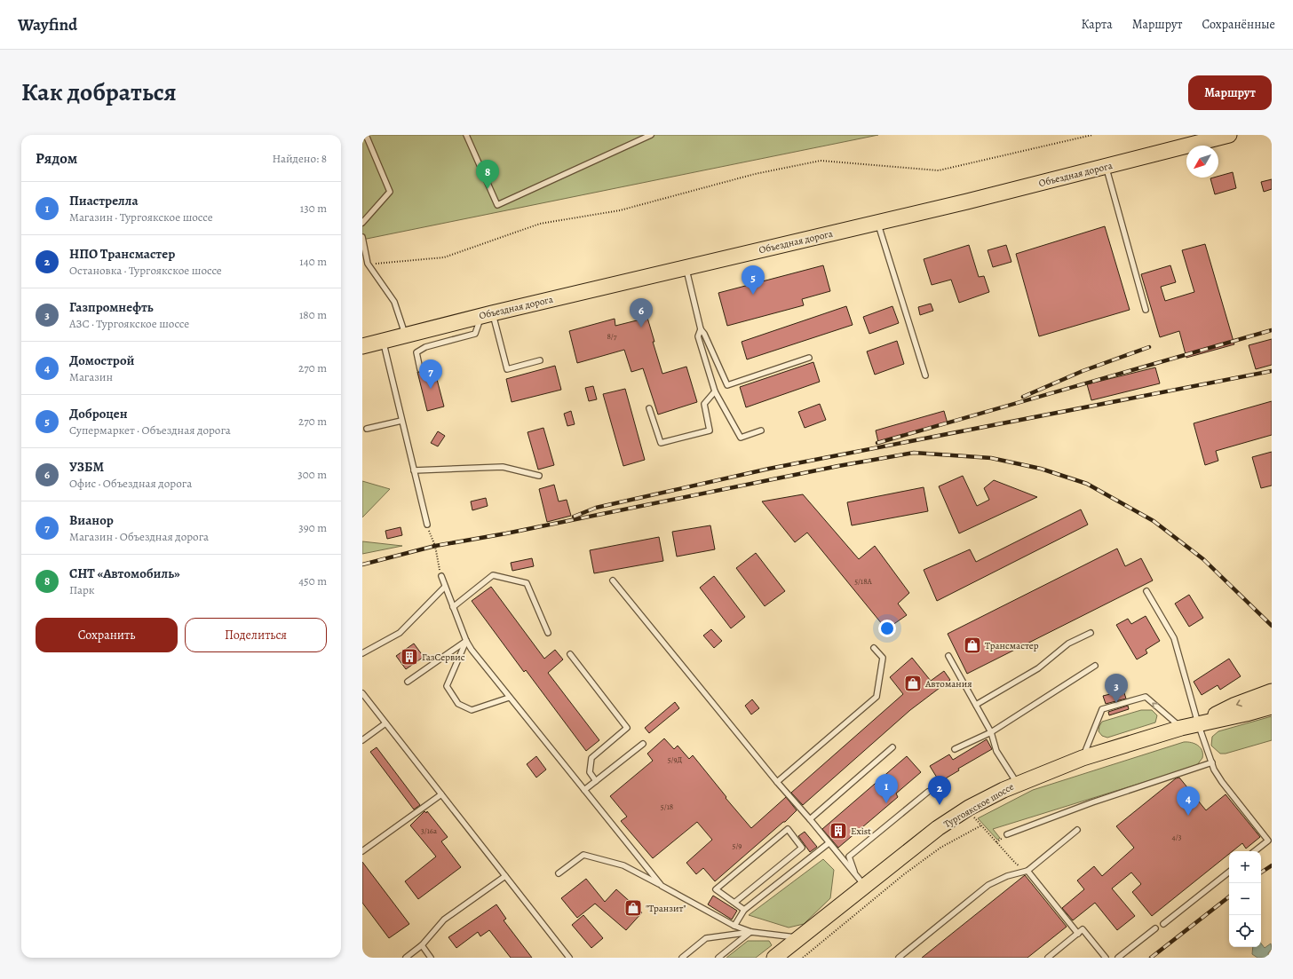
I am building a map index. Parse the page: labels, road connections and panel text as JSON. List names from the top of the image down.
{
  "streets": {
    "main road": ["Объездная дорога", "Тургоякское шоссе"]
  },
  "places": {
    "shop": ["Трансмастер", "Автомания", "\"Транзит\""],
    "building": ["ГазСервис", "Exist"]
  },
  "house_numbers": [
    "8/7",
    "5/18А",
    "5/9Д",
    "5/18",
    "3/16а",
    "4/3",
    "5/9"
  ],
  "north": "bottom left",
  "page": {
    "header": "Wayfind",
    "nav": ["Карта", "Маршрут", "Сохранённые"],
    "title": "Как добраться",
    "buttons": [
      "Маршрут",
      ["Сохранить", "Поделиться"]
    ],
    "heading": ["Рядом", "Найдено: 8"],
    "pins": [
      "8",
      "5",
      "6",
      "7",
      "3",
      "1",
      "2",
      "4"
    ],
    "list": [
      {
        "mark": "1",
        "name": "Пиастрелла",
        "note": "Магазин · Тургоякское шоссе",
        "value": "130 m"
      },
      {
        "mark": "2",
        "name": "НПО Трансмастер",
        "note": "Остановка · Тургоякское шоссе",
        "value": "140 m"
      },
      {
        "mark": "3",
        "name": "Газпромнефть",
        "note": "АЗС · Тургоякское шоссе",
        "value": "180 m"
      },
      {
        "mark": "4",
        "name": "Домострой",
        "note": "Магазин",
        "value": "270 m"
      },
      {
        "mark": "5",
        "name": "Доброцен",
        "note": "Супермаркет · Объездная дорога",
        "value": "270 m"
      },
      {
        "mark": "6",
        "name": "УЗБМ",
        "note": "Офис · Объездная дорога",
        "value": "300 m"
      },
      {
        "mark": "7",
        "name": "Вианор",
        "note": "Магазин · Объездная дорога",
        "value": "390 m"
      },
      {
        "mark": "8",
        "name": "СНТ «Автомобиль»",
        "note": "Парк",
        "value": "450 m"
      }
    ],
    "map_buttons": ["+", "−"]
  }
}
